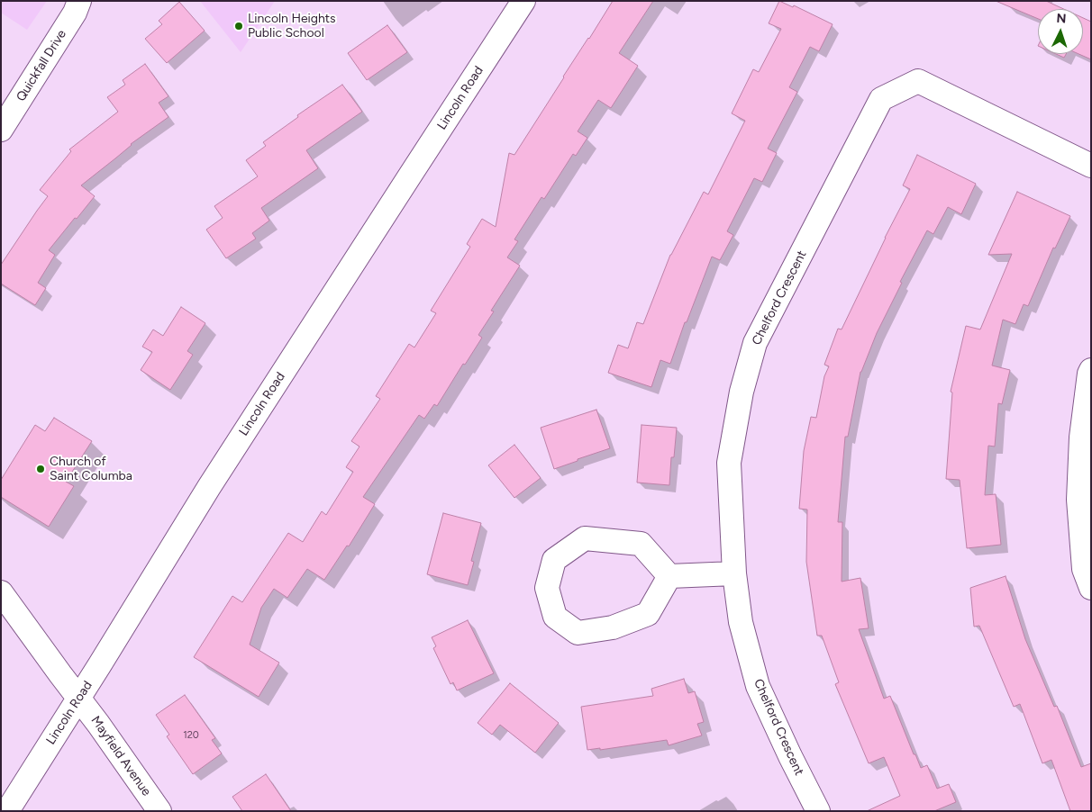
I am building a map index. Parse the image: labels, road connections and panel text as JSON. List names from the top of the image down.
{
  "streets": {
    "street": [
      "Quickfall Drive",
      "Lincoln Road",
      "Chelford Crescent",
      "Mayfield Avenue"
    ]
  },
  "crossings": [
    ["Lincoln Road", "Mayfield Avenue"]
  ],
  "places": ["Lincoln Heights Public School", "Church of Saint Columba"],
  "house_numbers": ["120"],
  "north": "top"
}
